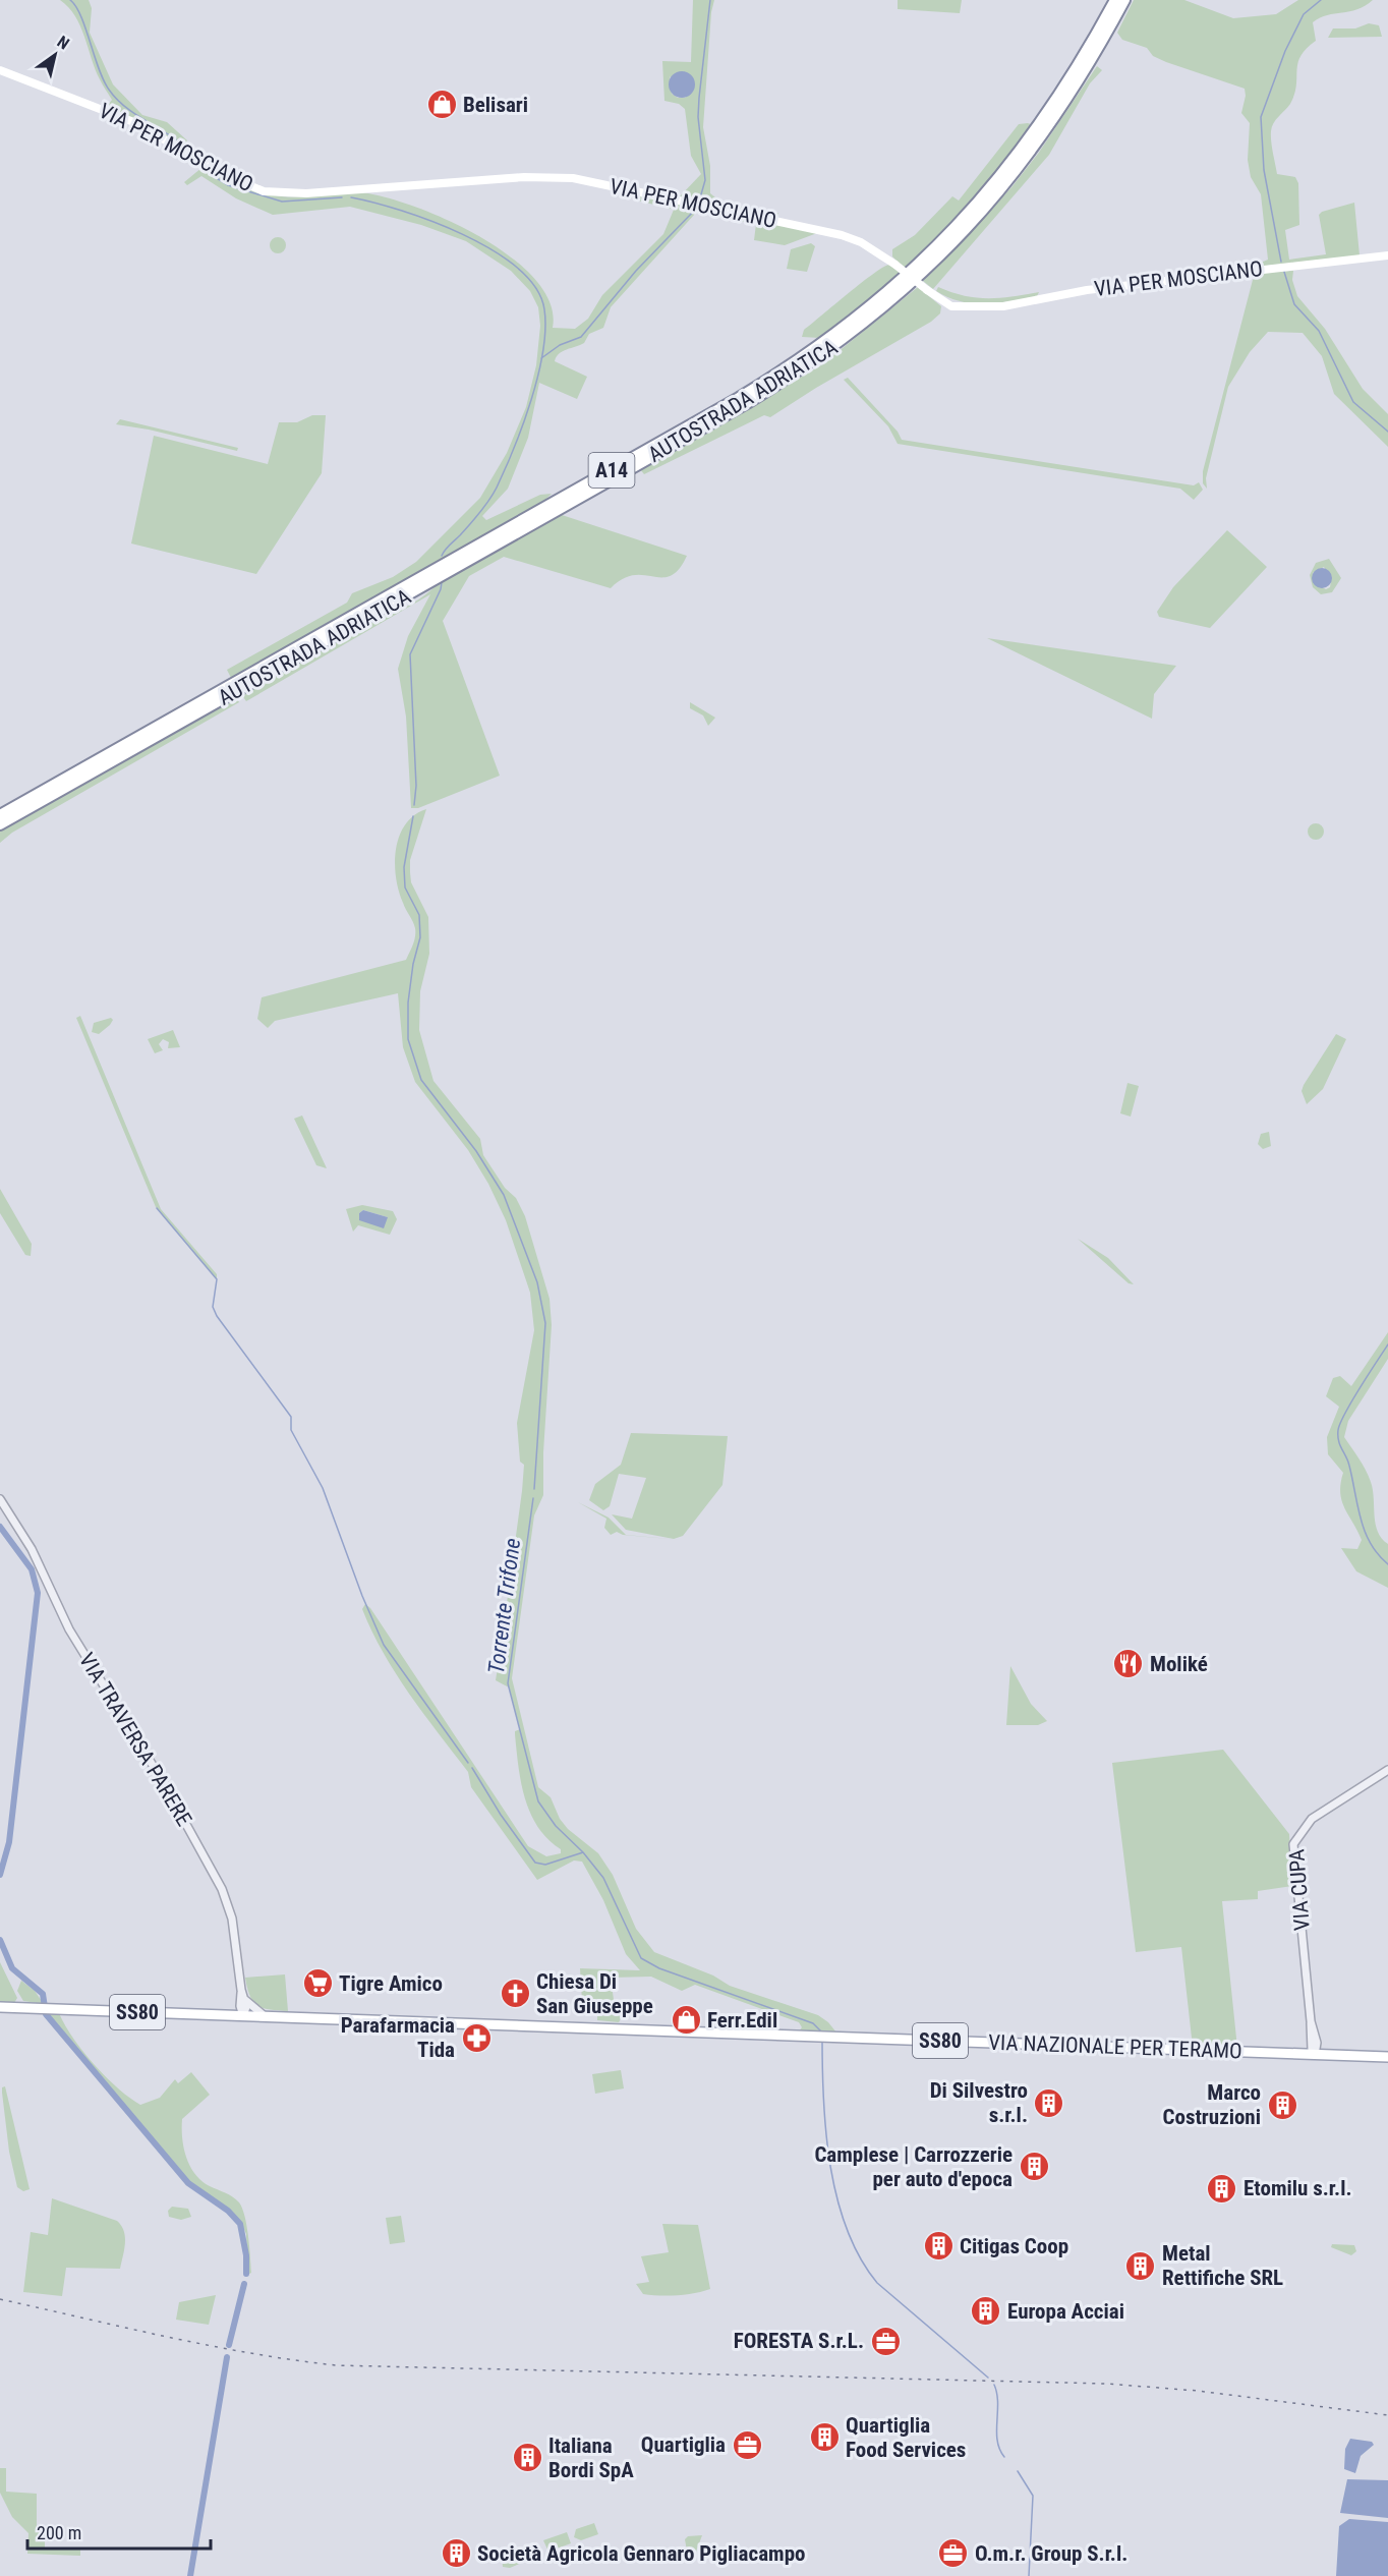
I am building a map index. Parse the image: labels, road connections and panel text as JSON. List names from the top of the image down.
{
  "streets": {
    "highway": ["AUTOSTRADA ADRIATICA", "A14"],
    "main road": ["VIA PER MOSCIANO", "SS80", "VIA NAZIONALE PER TERAMO"],
    "street": ["VIA TRAVERSA PARERE", "VIA CUPA"]
  },
  "crossings": [
    ["VIA TRAVERSA PARERE", "VIA NAZIONALE PER TERAMO"],
    ["VIA CUPA", "VIA NAZIONALE PER TERAMO"]
  ],
  "water": ["Torrente Trifone"],
  "places": {
    "shop": ["Belisari", "Ferr.Edil"],
    "restaurant": ["Moliké"],
    "supermarket": ["Tigre Amico"],
    "church": ["Chiesa Di San Giuseppe"],
    "pharmacy": ["Parafarmacia Tida"],
    "building": [
      "Di Silvestro s.r.l.",
      "Marco Costruzioni",
      "Camplese | Carrozzerie per auto d'epoca",
      "Etomilu s.r.l.",
      "Citigas Coop",
      "Metal Rettifiche SRL",
      "Europa Acciai",
      "Quartiglia Food Services",
      "Italiana Bordi SpA",
      "Società Agricola Gennaro Pigliacampo"
    ],
    "office": ["FORESTA S.r.L.", "Quartiglia", "O.m.r. Group S.r.l."]
  },
  "scale_bar": "200 m",
  "north": "top right"
}
